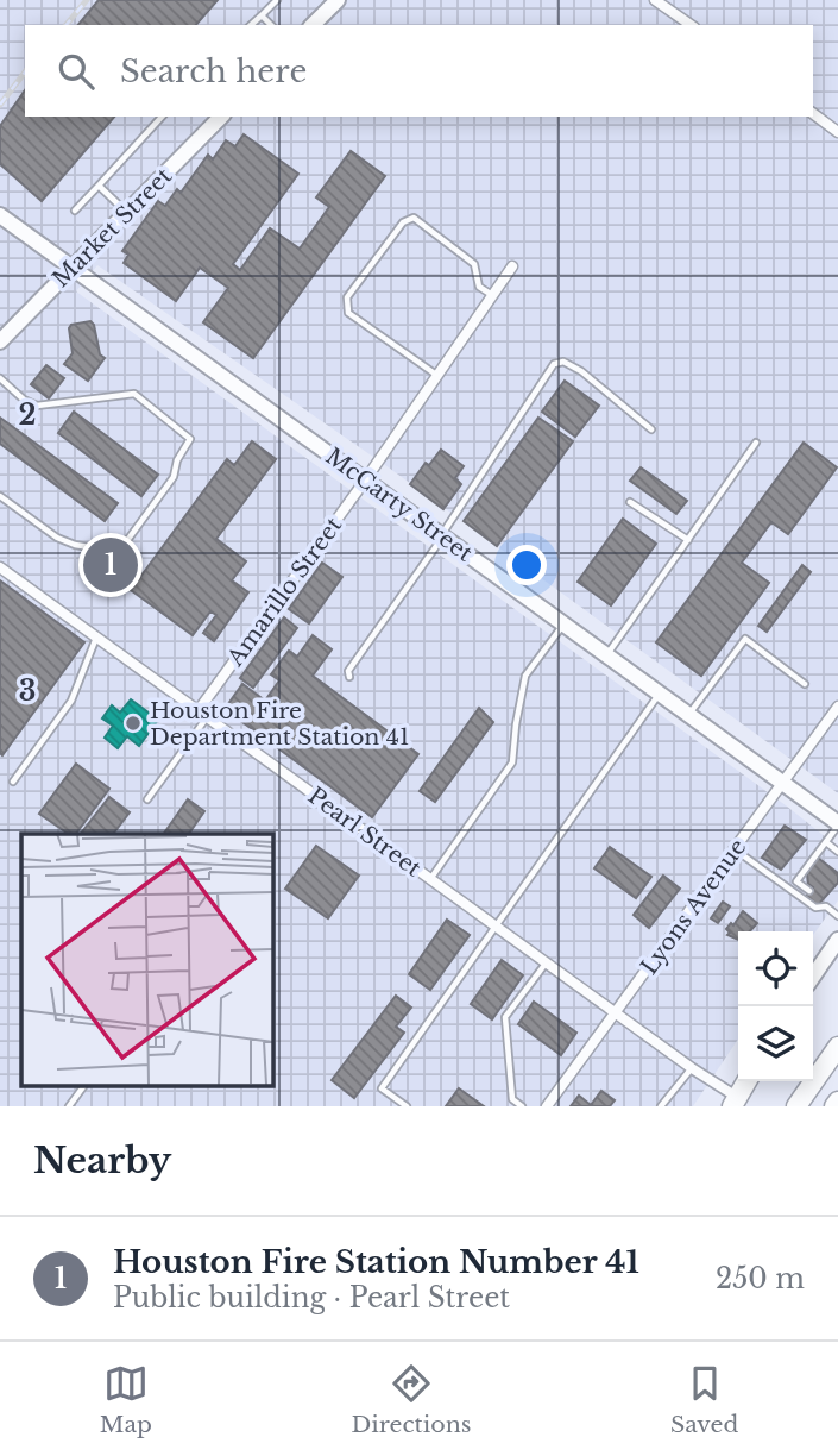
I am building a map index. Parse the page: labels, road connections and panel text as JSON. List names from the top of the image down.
{
  "streets": {
    "main road": ["Market Street", "McCarty Street"],
    "street": ["Amarillo Street", "Pearl Street", "Lyons Avenue"]
  },
  "crossings": [
    ["Market Street", "McCarty Street"],
    ["McCarty Street", "Amarillo Street"],
    ["McCarty Street", "Lyons Avenue"],
    ["Amarillo Street", "Pearl Street"],
    ["Pearl Street", "Lyons Avenue"]
  ],
  "places": ["Houston Fire Department Station 41"],
  "page": {
    "search": "Search here",
    "pins": "1",
    "heading": "Nearby",
    "list": [
      {
        "mark": "1",
        "name": "Houston Fire Station Number 41",
        "note": "Public building · Pearl Street",
        "value": "250 m"
      }
    ],
    "nav": ["Map", "Directions", "Saved"]
  },
  "grid": {
    "rows": ["2", "3"]
  }
}
